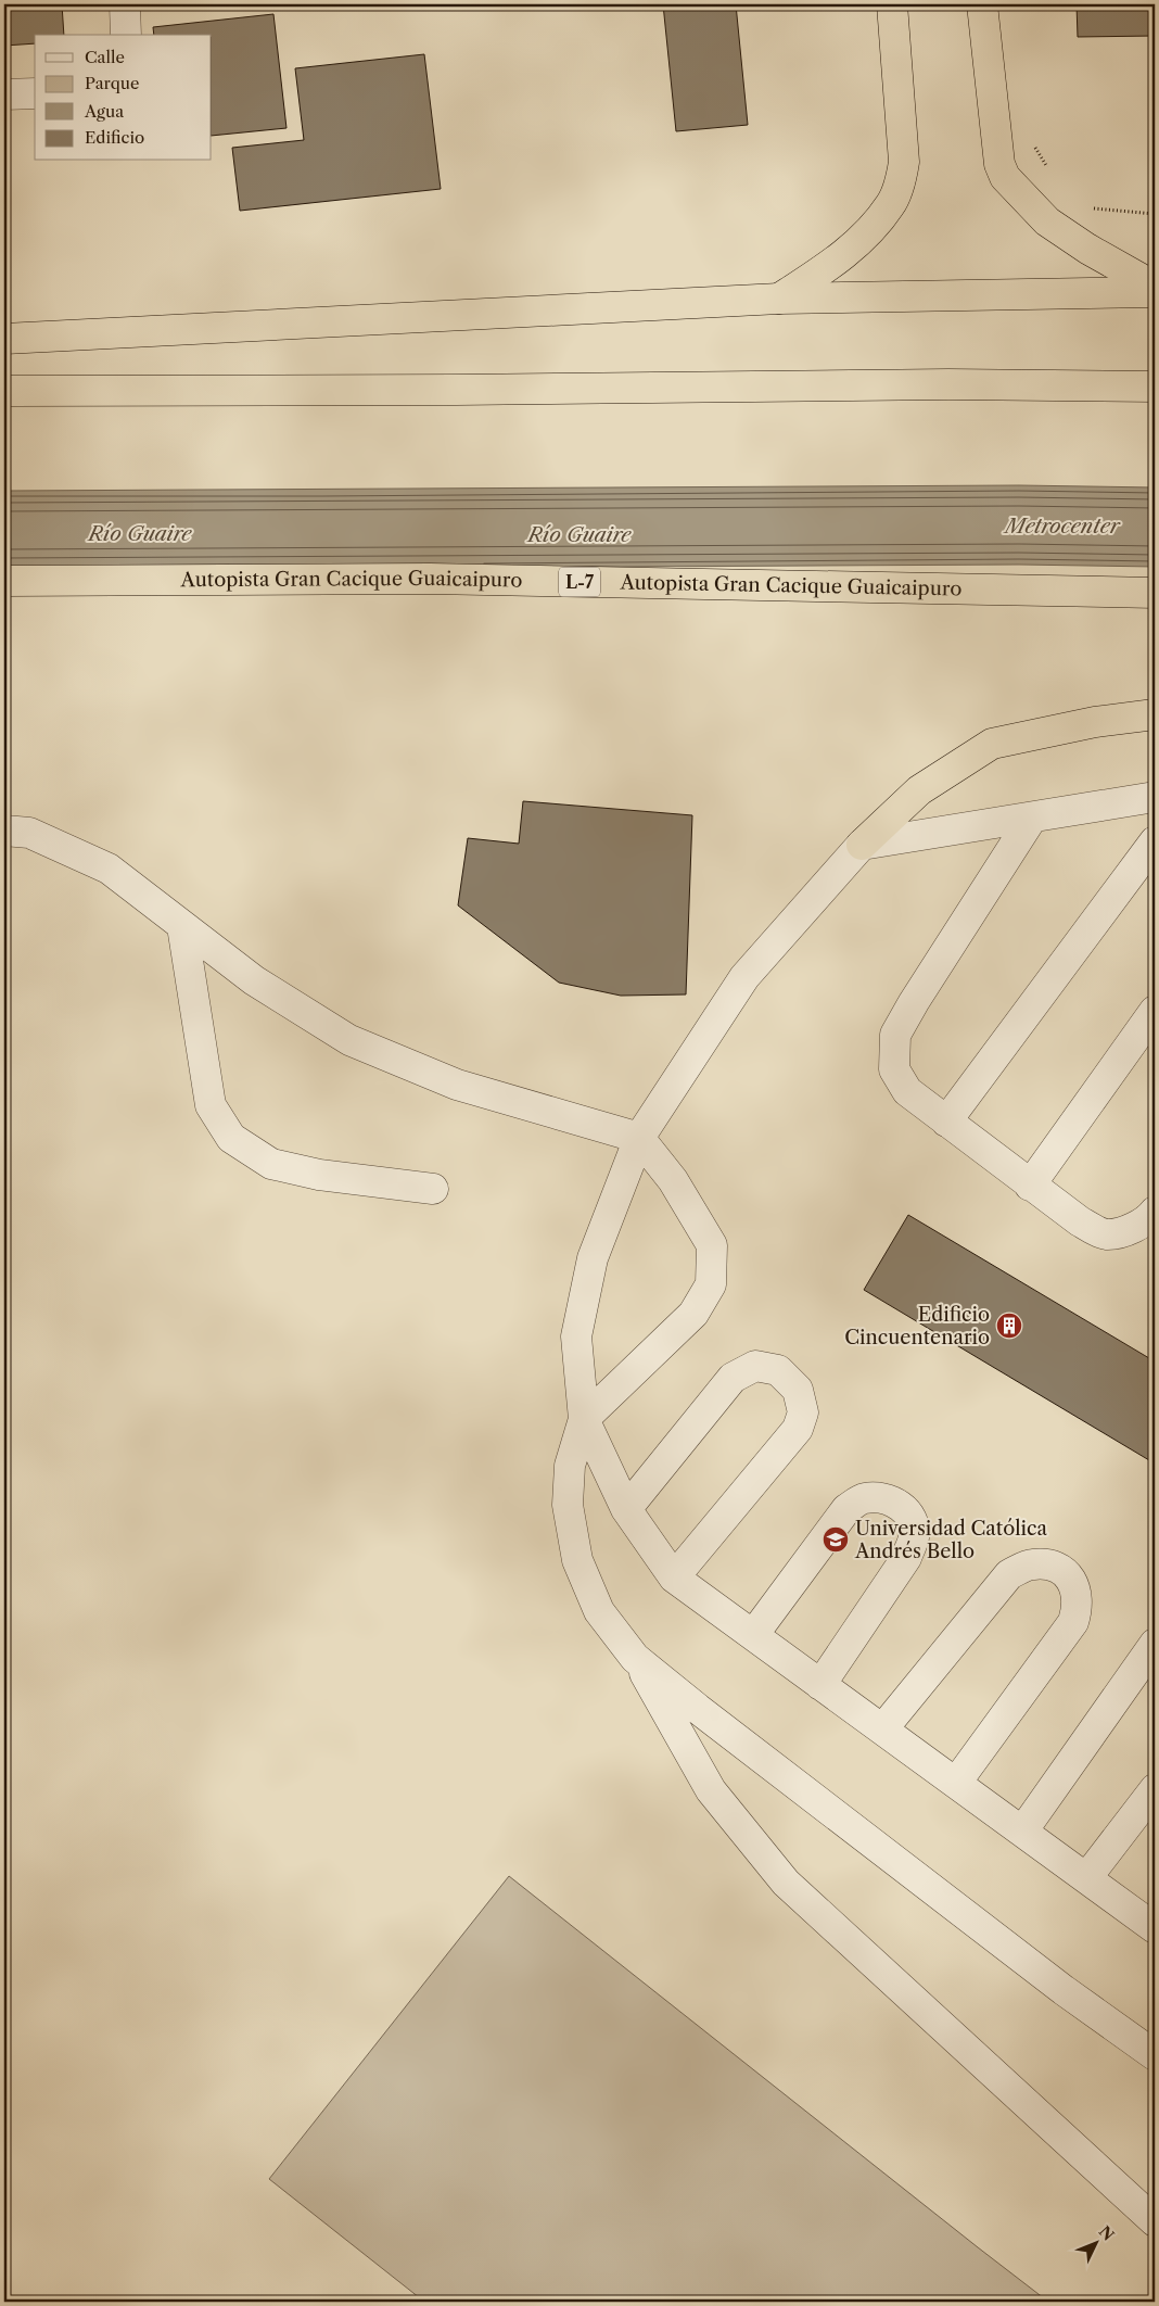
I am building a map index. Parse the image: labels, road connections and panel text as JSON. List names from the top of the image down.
{
  "streets": {
    "highway": ["Autopista Gran Cacique Guaicaipuro", "L-7"]
  },
  "water": ["Metrocenter", "Río Guaire"],
  "places": {
    "building": ["Edificio Cincuentenario"],
    "school or university": ["Universidad Católica Andrés Bello"]
  },
  "legend": [
    "Calle",
    "Parque",
    "Agua",
    "Edificio"
  ],
  "north": "top right"
}
